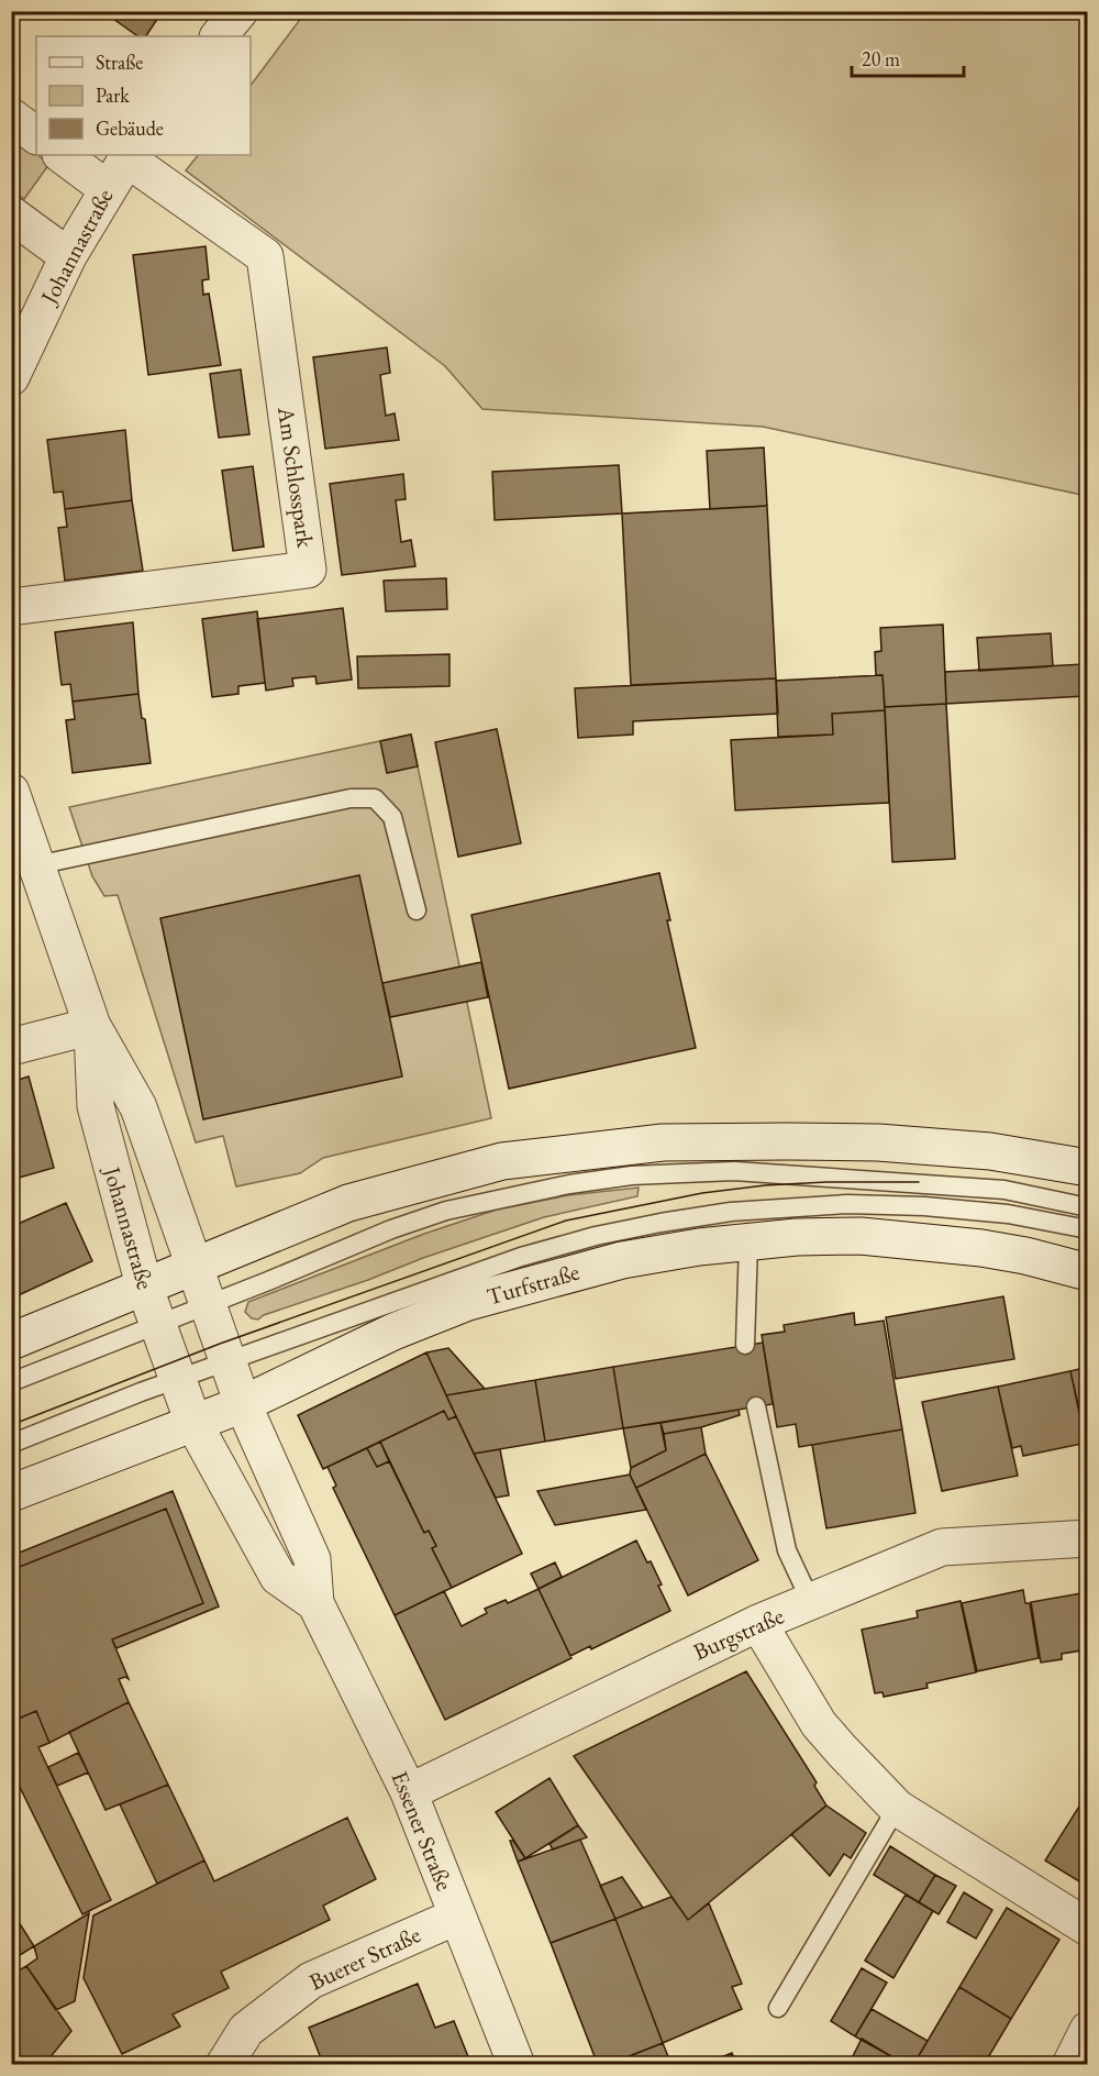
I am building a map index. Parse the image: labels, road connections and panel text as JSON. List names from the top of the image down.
{
  "streets": {
    "street": [
      "Johannastraße",
      "Am Schlosspark",
      "Turfstraße",
      "Burgstraße",
      "Essener Straße",
      "Buerer Straße"
    ]
  },
  "crossings": [
    ["Johannastraße", "Am Schlosspark"],
    ["Johannastraße", "Turfstraße"],
    ["Johannastraße", "Essener Straße"],
    ["Turfstraße", "Essener Straße"],
    ["Burgstraße", "Essener Straße"],
    ["Essener Straße", "Buerer Straße"]
  ],
  "legend": ["Straße", "Park", "Gebäude"],
  "scale_bar": "20 m"
}
